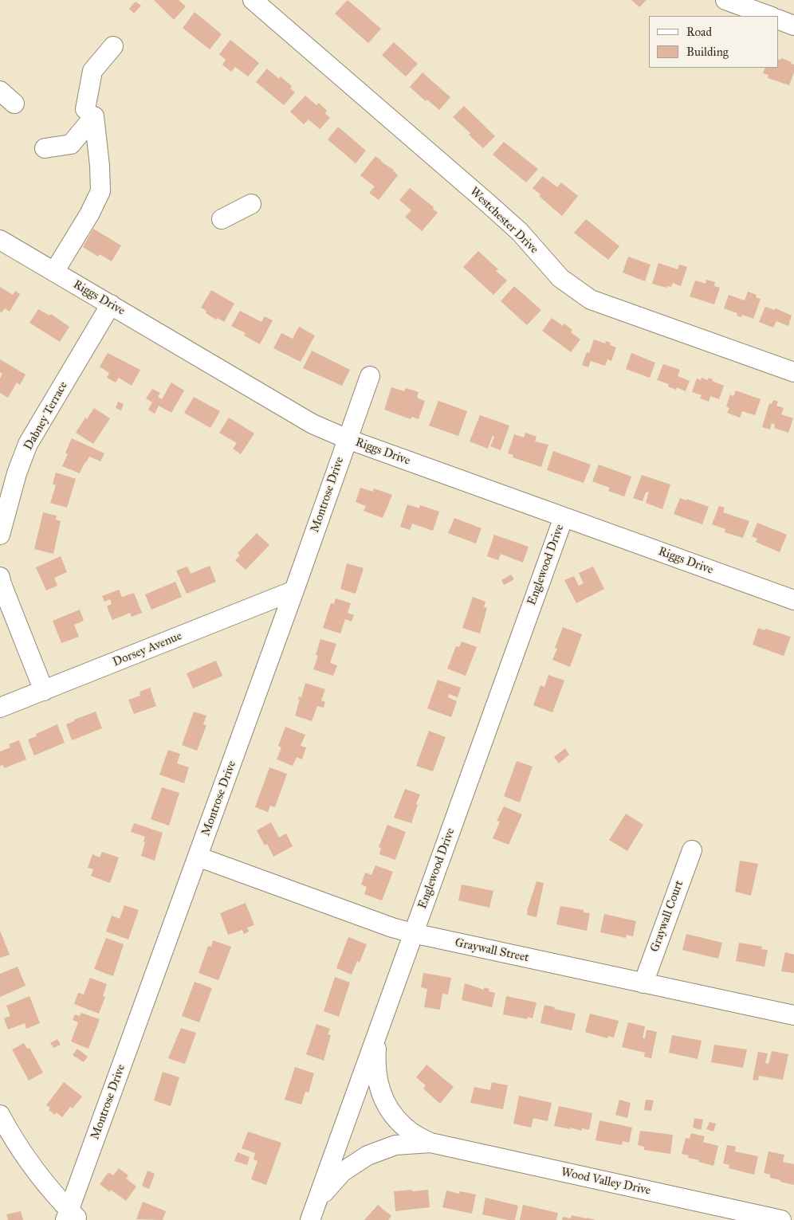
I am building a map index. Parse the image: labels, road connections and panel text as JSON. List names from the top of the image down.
{
  "streets": {
    "street": [
      "Westchester Drive",
      "Riggs Drive",
      "Dabney Terrace",
      "Montrose Drive",
      "Englewood Drive",
      "Dorsey Avenue",
      "Graywall Court",
      "Graywall Street",
      "Wood Valley Drive"
    ]
  },
  "crossings": [
    ["Riggs Drive", "Dabney Terrace"],
    ["Riggs Drive", "Montrose Drive"],
    ["Riggs Drive", "Englewood Drive"],
    ["Montrose Drive", "Dorsey Avenue"],
    ["Montrose Drive", "Graywall Street"],
    ["Englewood Drive", "Graywall Street"],
    ["Englewood Drive", "Wood Valley Drive"],
    ["Graywall Court", "Graywall Street"]
  ],
  "legend": ["Road", "Building"]
}
